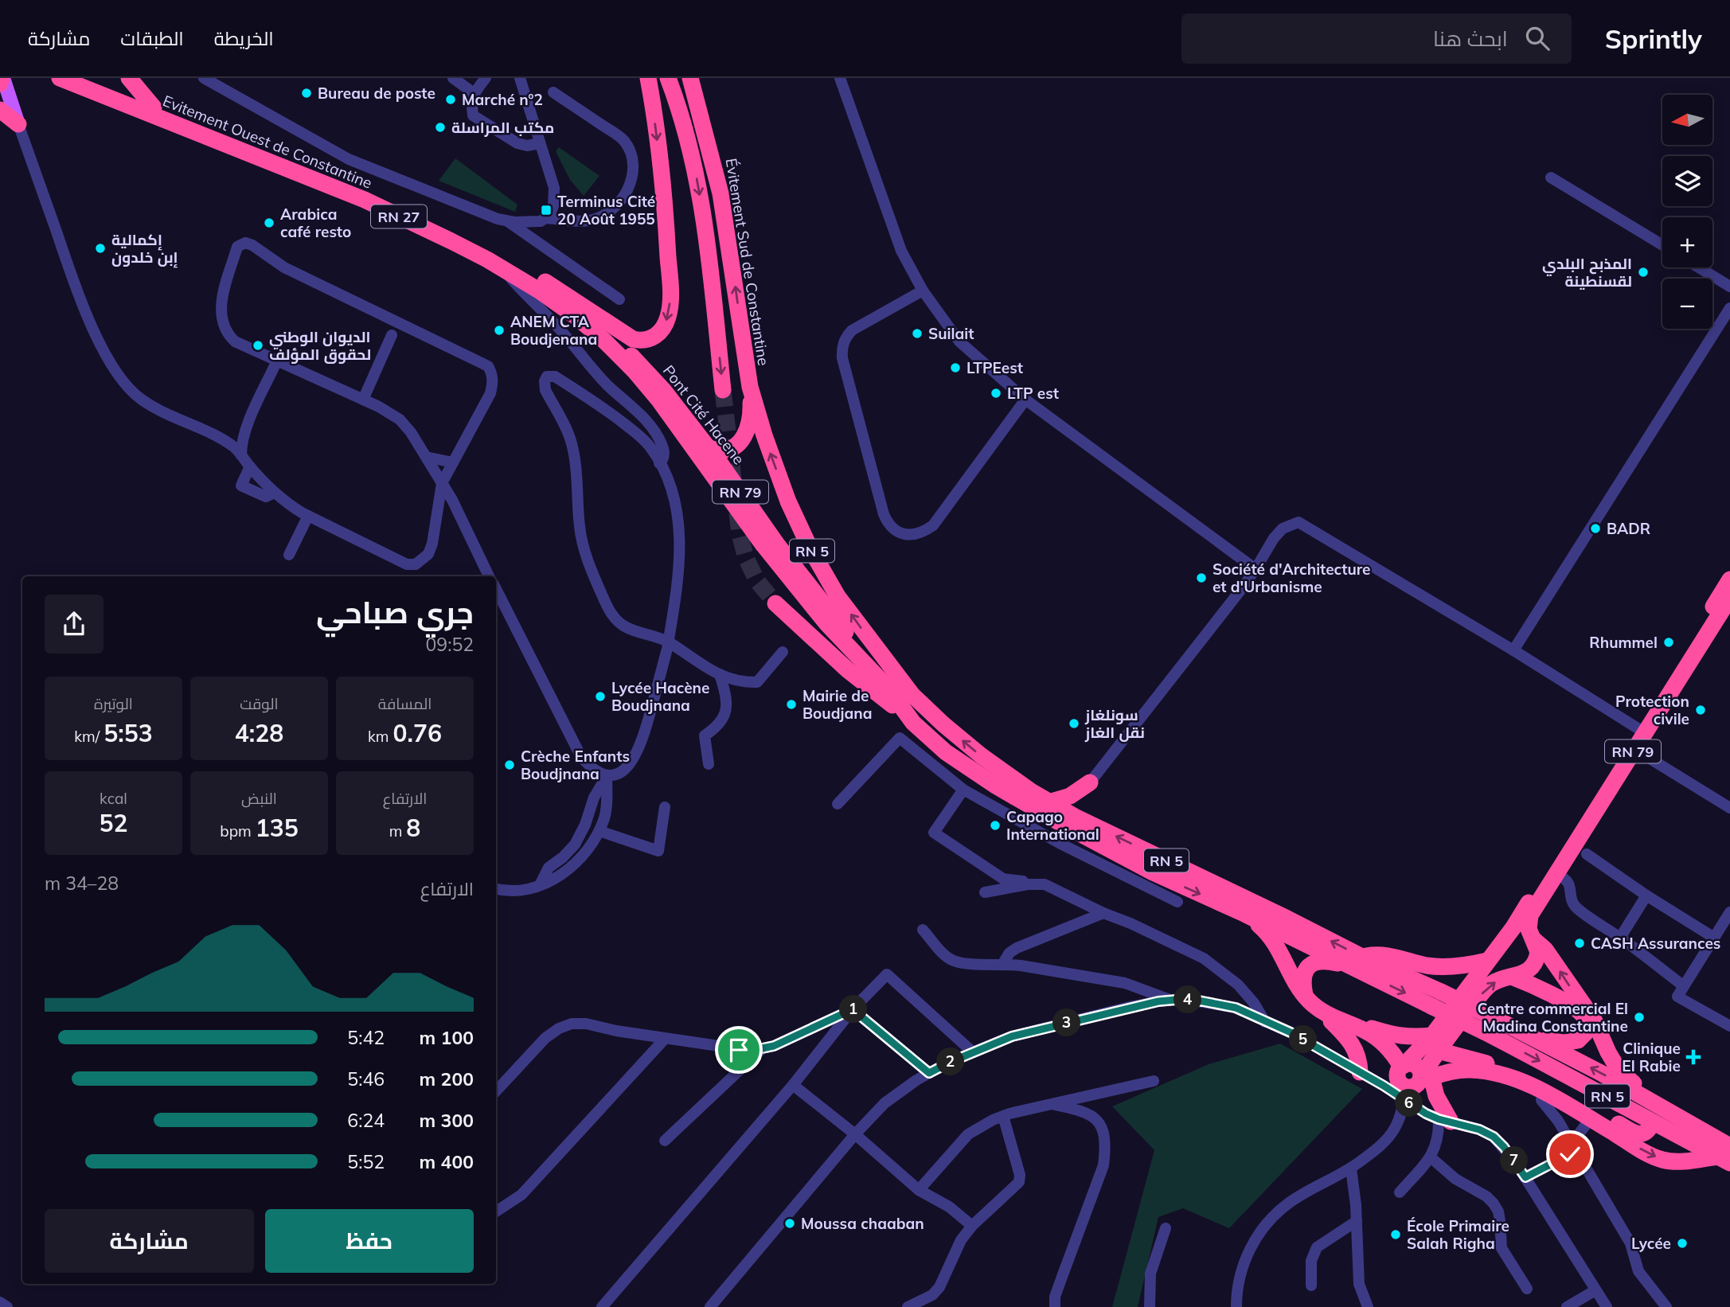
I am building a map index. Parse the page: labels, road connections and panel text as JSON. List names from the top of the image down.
{
  "streets": {
    "highway": [
      "Evitement Ouest de Constantine",
      "RN 27",
      "Évitement Sud de Constantine",
      "Pont Cité Hacene",
      "RN 79",
      "RN 5"
    ]
  },
  "crossings": [
    ["Evitement Ouest de Constantine", "Pont Cité Hacene"],
    ["Évitement Sud de Constantine", "RN 5"],
    ["Pont Cité Hacene", "RN 79"],
    ["RN 79", "RN 5"]
  ],
  "places": {
    "other": [
      "Bureau de poste",
      "Marché n°2",
      "مكتب المراسلة",
      "Arabica café resto",
      "إكمالية إبن خلدون",
      "المذبح البلدي لقسنطينة",
      "ANEM CTA Boudjenana",
      "Suilait",
      "الديوان الوطني لحقوق المؤلف",
      "LTPEest",
      "LTP est",
      "BADR",
      "Société d'Architecture et d'Urbanisme",
      "Rhummel",
      "Lycée Hacène Boudjnana",
      "Mairie de Boudjana",
      "Protection civile",
      "سونلغاز نقل الغاز",
      "Crèche Enfants Boudjnana",
      "Capago International",
      "CASH Assurances",
      "Centre commercial El Madina Constantine",
      "Moussa chaaban",
      "École Primaire Salah Righa",
      "Lycée"
    ],
    "transit": ["Terminus Cité 20 Août 1955"],
    "health": ["Clinique El Rabie"]
  },
  "north": "left",
  "page": {
    "header": "Sprintly",
    "search": "ابحث هنا",
    "nav": ["الخريطة", "الطبقات", "مشاركة"],
    "map_buttons": ["+", "−"],
    "heading": ["جري صباحي", "09:52"],
    "stats": [
      ["المسافة", "0.76 km"],
      ["الوقت", "4:28"],
      ["الوتيرة", "5:53 /km"],
      ["الارتفاع", "8 m"],
      ["النبض", "135 bpm"],
      ["kcal", "52"]
    ],
    "chart": ["الارتفاع", "28–34 m"],
    "pins": [
      "4",
      "1",
      "3",
      "5",
      "2",
      "6",
      "7"
    ],
    "list": [
      {
        "name": "100 m",
        "note": "5:42"
      },
      {
        "name": "200 m",
        "note": "5:46"
      },
      {
        "name": "300 m",
        "note": "6:24"
      },
      {
        "name": "400 m",
        "note": "5:52"
      }
    ],
    "buttons": ["حفظ", "مشاركة"]
  }
}
